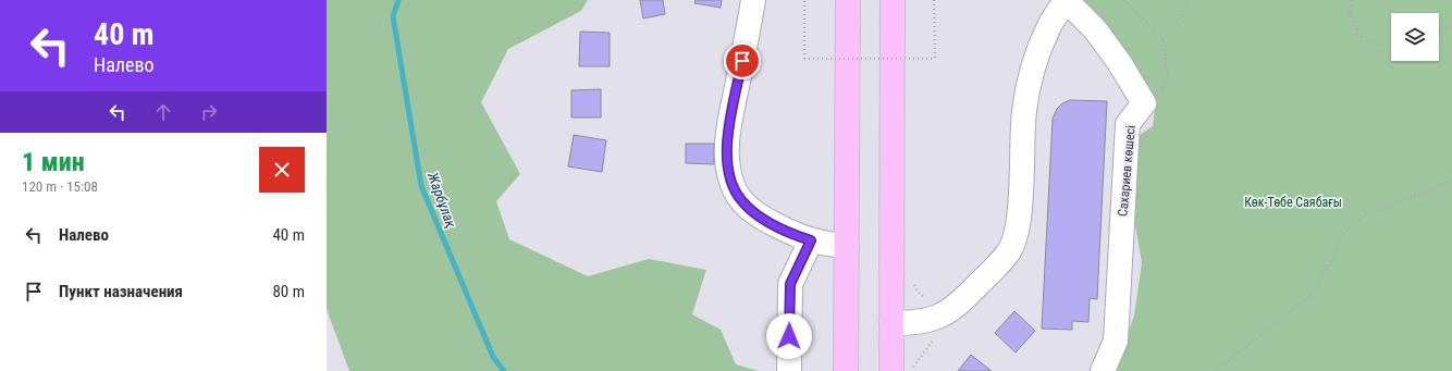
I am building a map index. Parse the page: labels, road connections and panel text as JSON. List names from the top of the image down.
{
  "streets": {
    "street": ["Сахариев көшесі"]
  },
  "water": ["Жарбұлақ"],
  "parks": ["Көк-Төбе Саябағы"],
  "page": {
    "turn": ["40 m", "Налево"],
    "heading": ["1 мин", "120 m · 15:08"],
    "list": [
      {
        "name": "Налево",
        "value": "40 m"
      },
      {
        "name": "Пункт назначения",
        "value": "80 m"
      }
    ]
  }
}
